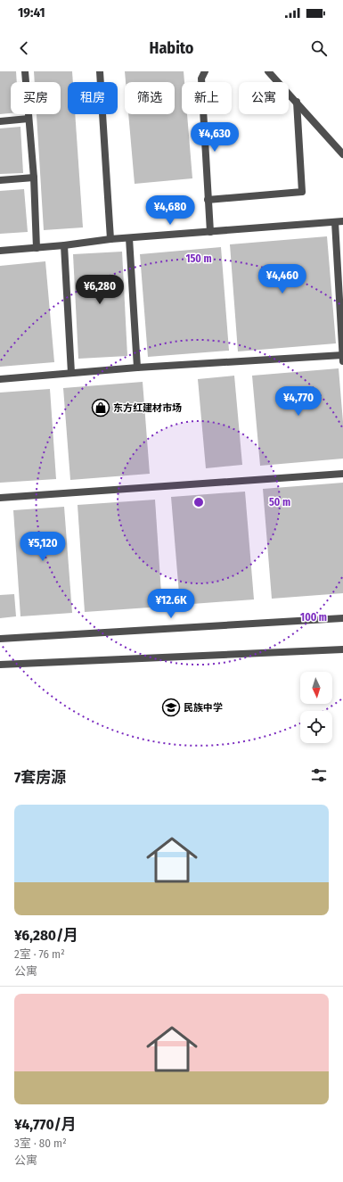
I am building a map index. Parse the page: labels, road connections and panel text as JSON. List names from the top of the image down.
{
  "places": {
    "shop": ["东方红建材市场"],
    "school or university": ["民族中学"]
  },
  "north": "bottom",
  "page": {
    "status": "19:41",
    "header": "Habito",
    "chip": [
      "买房",
      "租房",
      "筛选",
      "新上",
      "公寓"
    ],
    "price": [
      "¥4,630",
      "¥4,680",
      "¥4,460",
      "¥6,280",
      "¥4,770",
      "¥5,120",
      "¥12.6K"
    ],
    "heading": "7套房源",
    "list": [
      {
        "name": "¥6,280/月",
        "note": "2室 · 76 m² · 公寓"
      },
      {
        "name": "¥4,770/月",
        "note": "3室 · 80 m² · 公寓"
      }
    ]
  },
  "rings": ["150 m", "50 m", "100 m"]
}
